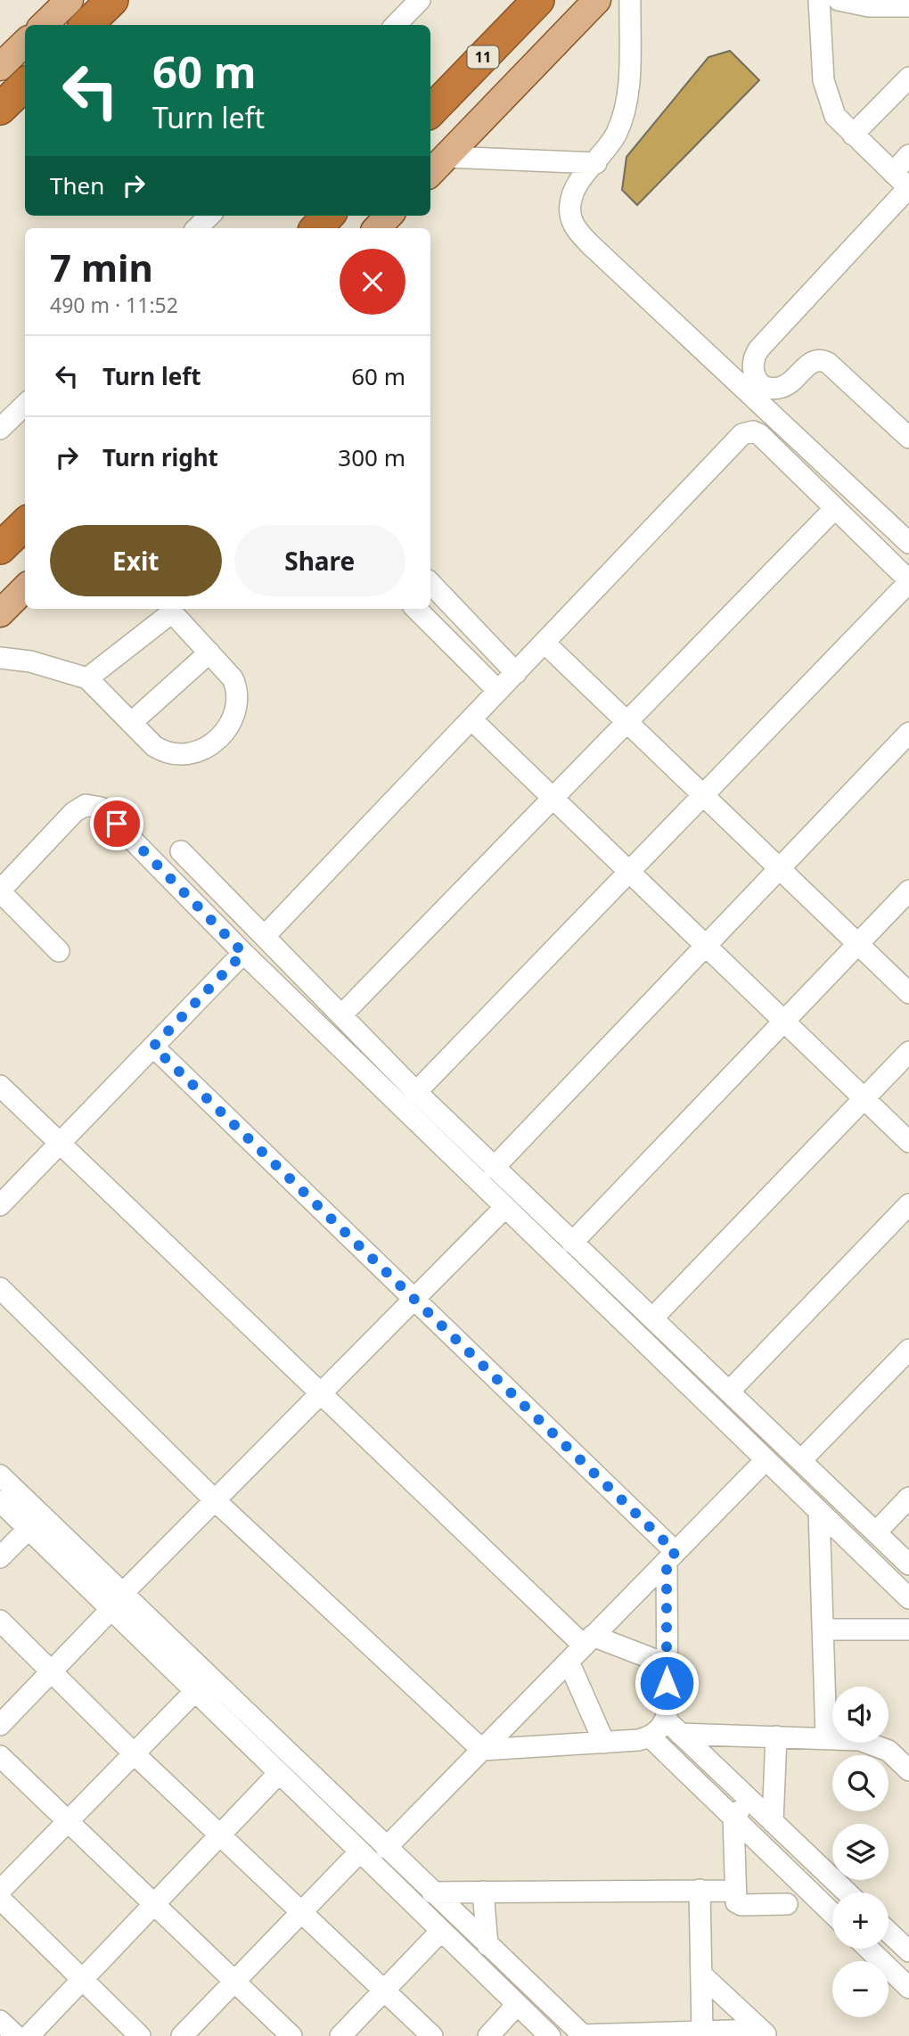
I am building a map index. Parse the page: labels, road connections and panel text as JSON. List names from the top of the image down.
{
  "streets": {
    "highway": ["11"]
  },
  "page": {
    "turn": ["60 m", "Turn left"],
    "then": "Then",
    "heading": ["7 min", "490 m · 11:52"],
    "list": [
      {
        "name": "Turn left",
        "value": "60 m"
      },
      {
        "name": "Turn right",
        "value": "300 m"
      }
    ],
    "buttons": ["Exit", "Share"],
    "map_buttons": ["+", "−"]
  }
}
